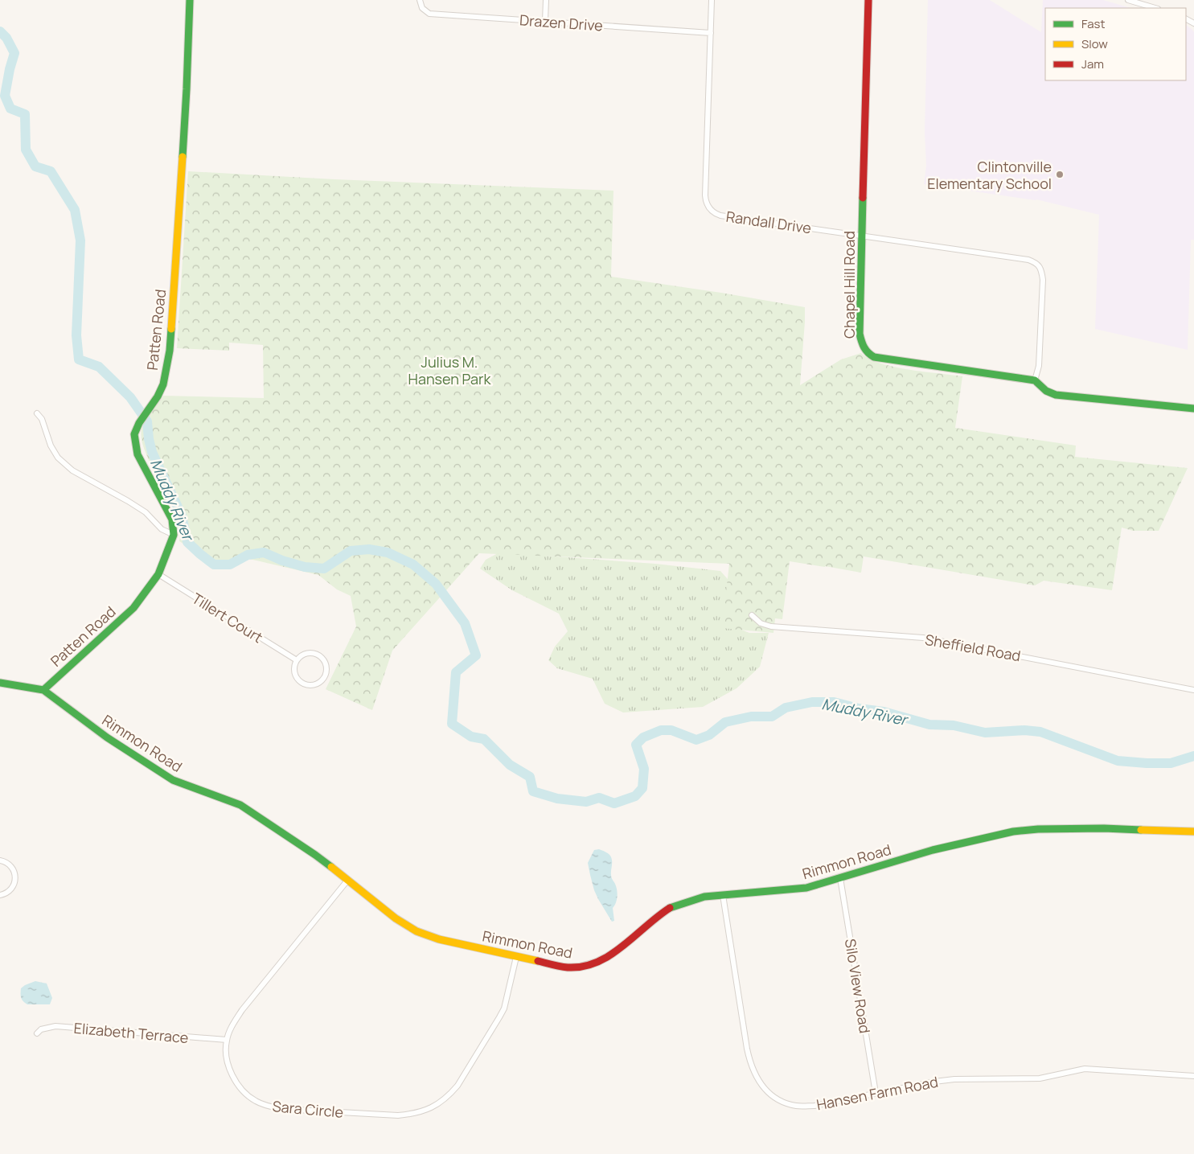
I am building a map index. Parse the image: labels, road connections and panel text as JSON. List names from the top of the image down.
{
  "streets": {
    "street": [
      "Drazen Drive",
      "Randall Drive",
      "Chapel Hill Road",
      "Patten Road",
      "Tillert Court",
      "Sheffield Road",
      "Rimmon Road",
      "Silo View Road",
      "Elizabeth Terrace",
      "Hansen Farm Road",
      "Sara Circle"
    ]
  },
  "crossings": [
    ["Drazen Drive", "Randall Drive"],
    ["Randall Drive", "Chapel Hill Road"],
    ["Patten Road", "Tillert Court"],
    ["Patten Road", "Rimmon Road"],
    ["Rimmon Road", "Silo View Road"],
    ["Rimmon Road", "Hansen Farm Road"],
    ["Rimmon Road", "Sara Circle"],
    ["Silo View Road", "Hansen Farm Road"],
    ["Elizabeth Terrace", "Sara Circle"]
  ],
  "water": ["Muddy River"],
  "parks": ["Julius M. Hansen Park"],
  "places": ["Clintonville Elementary School"],
  "legend": ["Fast", "Slow", "Jam"]
}
